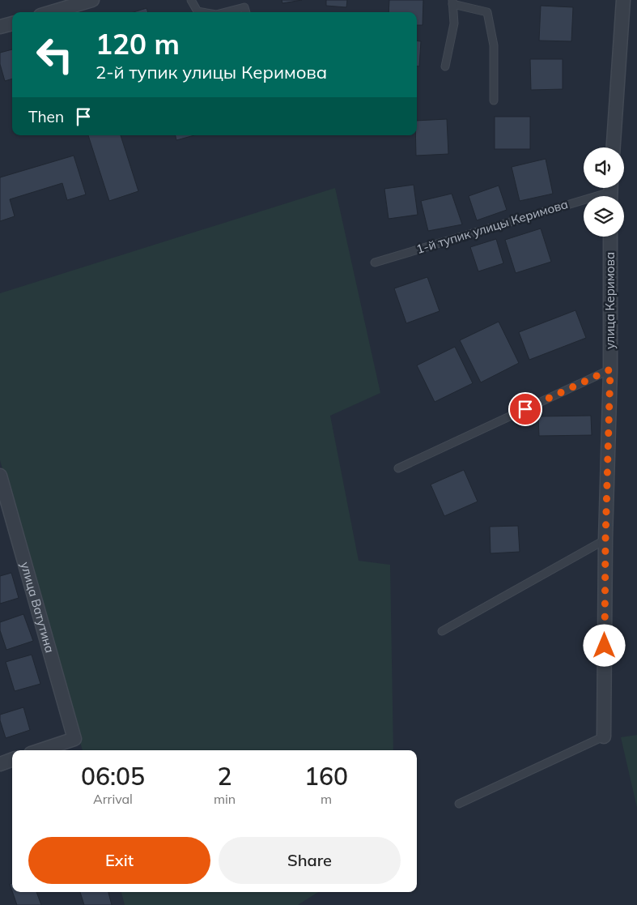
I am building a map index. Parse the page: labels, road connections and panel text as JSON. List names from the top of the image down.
{
  "streets": {
    "street": ["улица Керимова", "улица Ватутина"],
    "lane": ["1-й тупик улицы Керимова"]
  },
  "page": {
    "turn": ["120 m", "2-й тупик улицы Керимова"],
    "then": "Then",
    "eta": [
      "06:05",
      "Arrival",
      "2",
      "min",
      "160",
      "m"
    ],
    "buttons": ["Exit", "Share"]
  }
}
